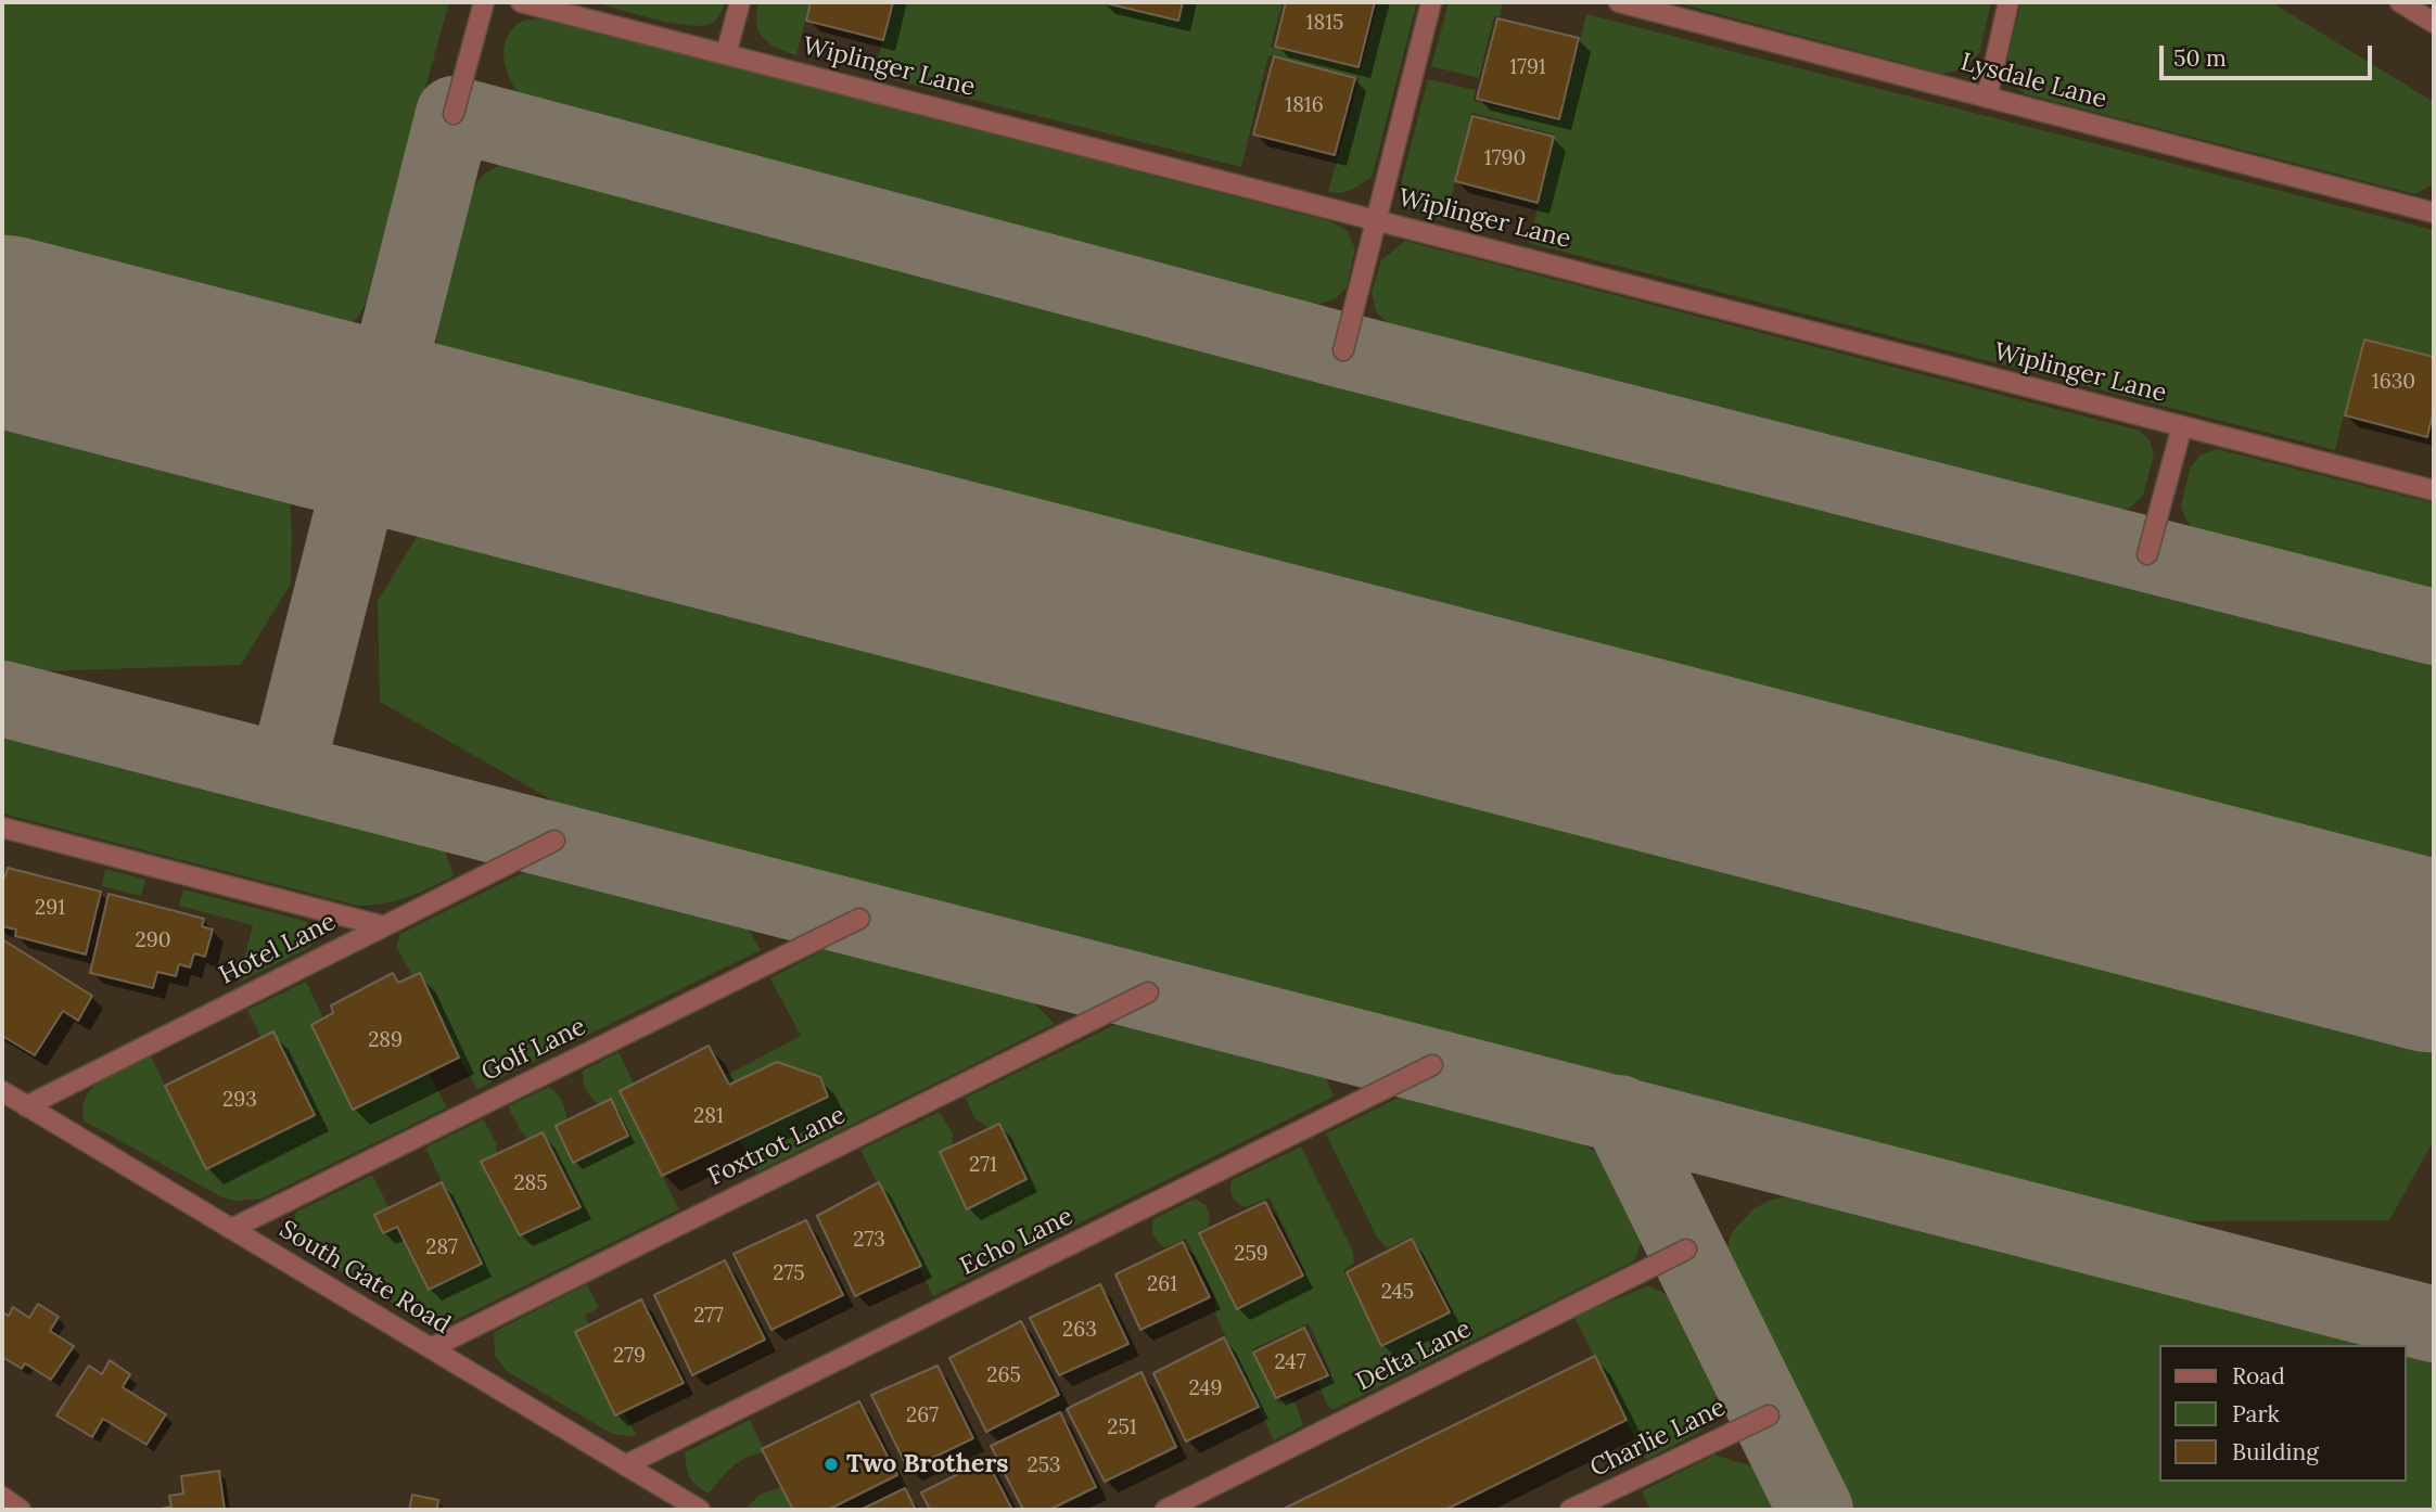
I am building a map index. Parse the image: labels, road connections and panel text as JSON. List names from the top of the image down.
{
  "streets": {
    "street": [
      "Wiplinger Lane",
      "Lysdale Lane",
      "Hotel Lane",
      "Golf Lane",
      "Foxtrot Lane",
      "Echo Lane",
      "South Gate Road",
      "Delta Lane",
      "Charlie Lane"
    ]
  },
  "crossings": [
    ["Hotel Lane", "South Gate Road"],
    ["Golf Lane", "South Gate Road"],
    ["Foxtrot Lane", "South Gate Road"],
    ["Echo Lane", "South Gate Road"]
  ],
  "places": ["Two Brothers"],
  "house_numbers": [
    "1815",
    "1791",
    "1816",
    "1790",
    "1630",
    "291",
    "290",
    "289",
    "293",
    "281",
    "271",
    "285",
    "273",
    "287",
    "259",
    "275",
    "261",
    "245",
    "277",
    "263",
    "279",
    "247",
    "265",
    "249",
    "267",
    "251",
    "253"
  ],
  "legend": ["Road", "Park", "Building"],
  "scale_bar": "50 m"
}
